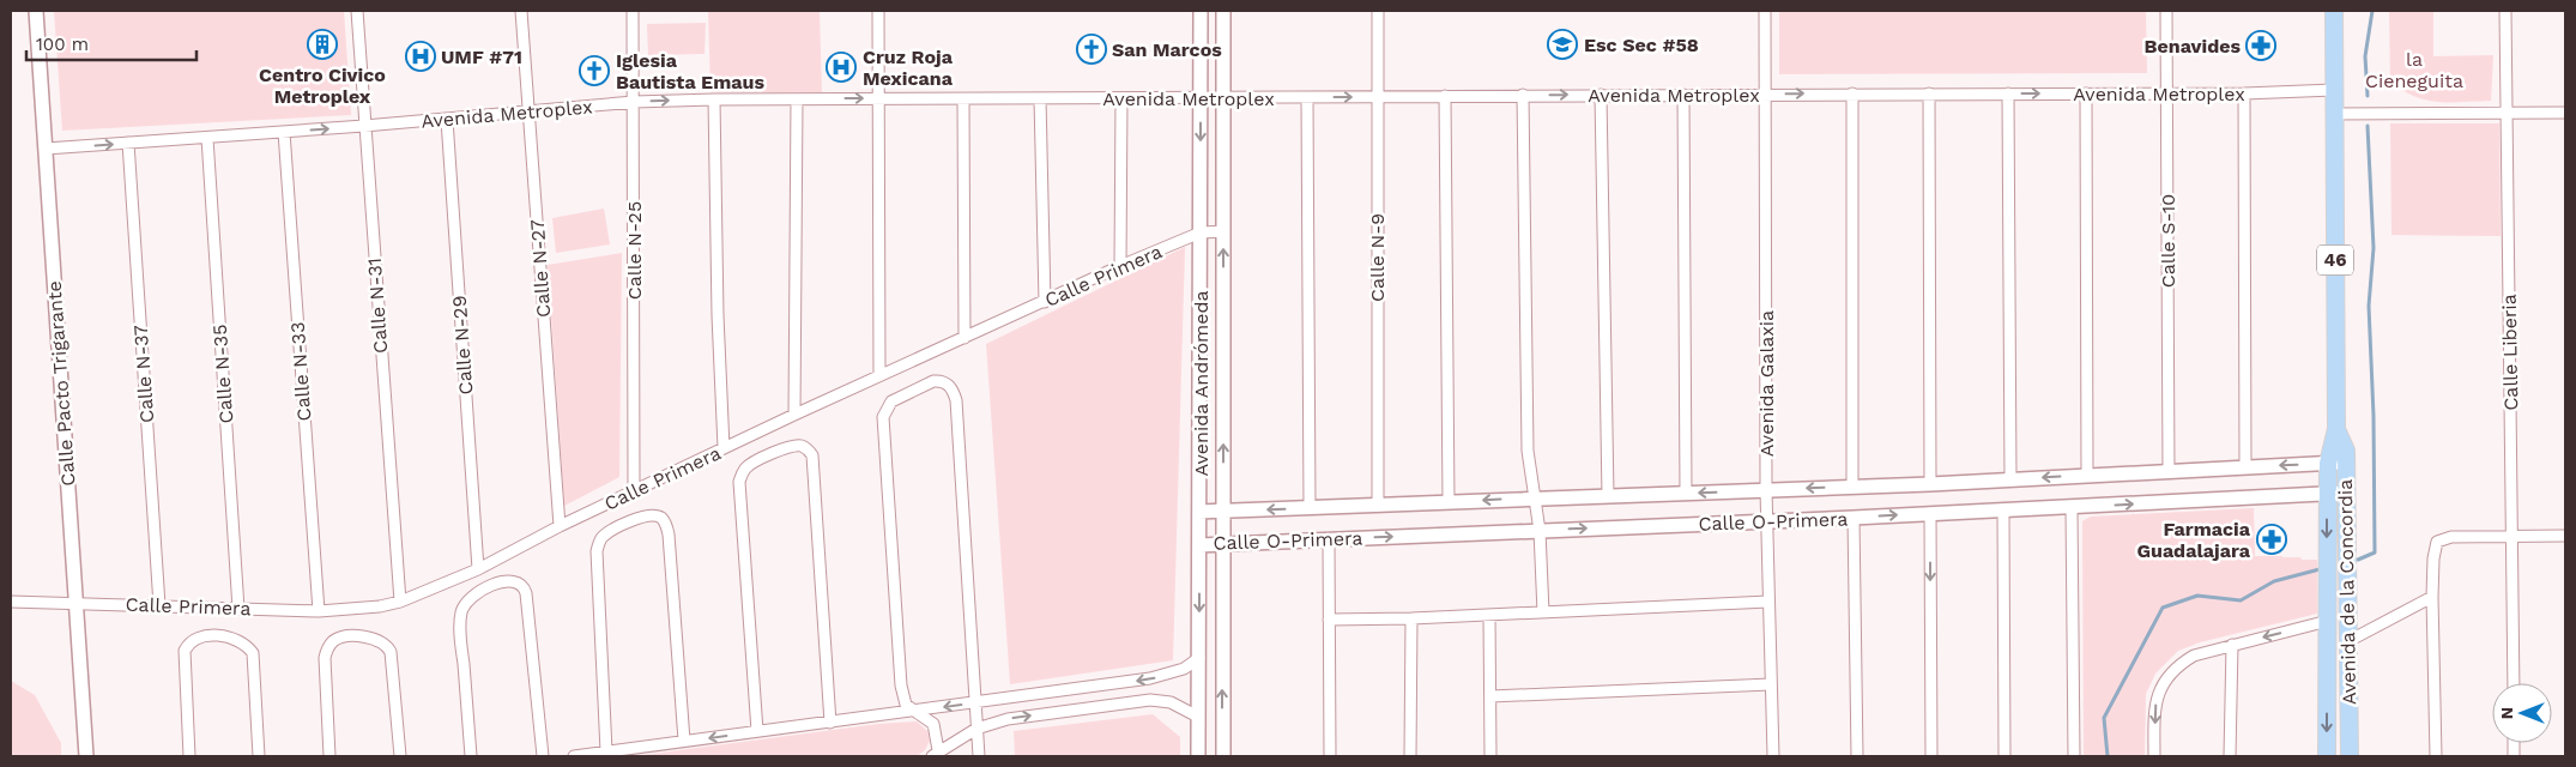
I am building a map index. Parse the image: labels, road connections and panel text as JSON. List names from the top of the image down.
{
  "streets": {
    "main road": ["46", "Avenida de la Concordia"],
    "street": [
      "Avenida Metroplex",
      "Calle S-10",
      "Calle N-25",
      "Calle N-9",
      "Calle N-27",
      "Calle Primera",
      "Calle N-31",
      "Calle N-29",
      "Calle Liberia",
      "Calle N-33",
      "Calle N-37",
      "Calle N-35",
      "Calle Pacto Trigarante",
      "Avenida Andrómeda",
      "Avenida Galaxia",
      "Calle O-Primera"
    ]
  },
  "crossings": [
    ["Avenida Metroplex", "Calle S-10"],
    ["Avenida Metroplex", "Calle N-25"],
    ["Avenida Metroplex", "Calle N-9"],
    ["Avenida Metroplex", "Calle N-27"],
    ["Avenida Metroplex", "Calle N-31"],
    ["Avenida Metroplex", "Calle N-29"],
    ["Avenida Metroplex", "Calle N-33"],
    ["Avenida Metroplex", "Calle N-37"],
    ["Avenida Metroplex", "Calle N-35"],
    ["Avenida Metroplex", "Calle Pacto Trigarante"],
    ["Avenida Metroplex", "Avenida Andrómeda"],
    ["Avenida Metroplex", "Avenida Galaxia"],
    ["Avenida Metroplex", "Avenida de la Concordia"],
    ["Calle S-10", "Calle O-Primera"],
    ["Calle N-25", "Calle Primera"],
    ["Calle N-9", "Calle O-Primera"],
    ["Calle N-27", "Calle Primera"],
    ["Calle Primera", "Calle N-31"],
    ["Calle Primera", "Calle N-29"],
    ["Calle Primera", "Calle N-33"],
    ["Calle Primera", "Calle N-37"],
    ["Calle Primera", "Calle N-35"],
    ["Calle Primera", "Calle Pacto Trigarante"],
    ["Calle Primera", "Avenida Andrómeda"],
    ["Avenida Andrómeda", "Calle O-Primera"],
    ["Avenida Galaxia", "Calle O-Primera"],
    ["Calle O-Primera", "Avenida de la Concordia"]
  ],
  "parks": ["la Cieneguita"],
  "places": {
    "building": ["Centro Civico Metroplex"],
    "school or university": ["Esc Sec #58"],
    "pharmacy": ["Benavides", "Farmacia Guadalajara"],
    "church": ["San Marcos", "Iglesia Bautista Emaus"],
    "hospital": ["UMF #71", "Cruz Roja Mexicana"]
  },
  "scale_bar": "100 m",
  "north": "left"
}
